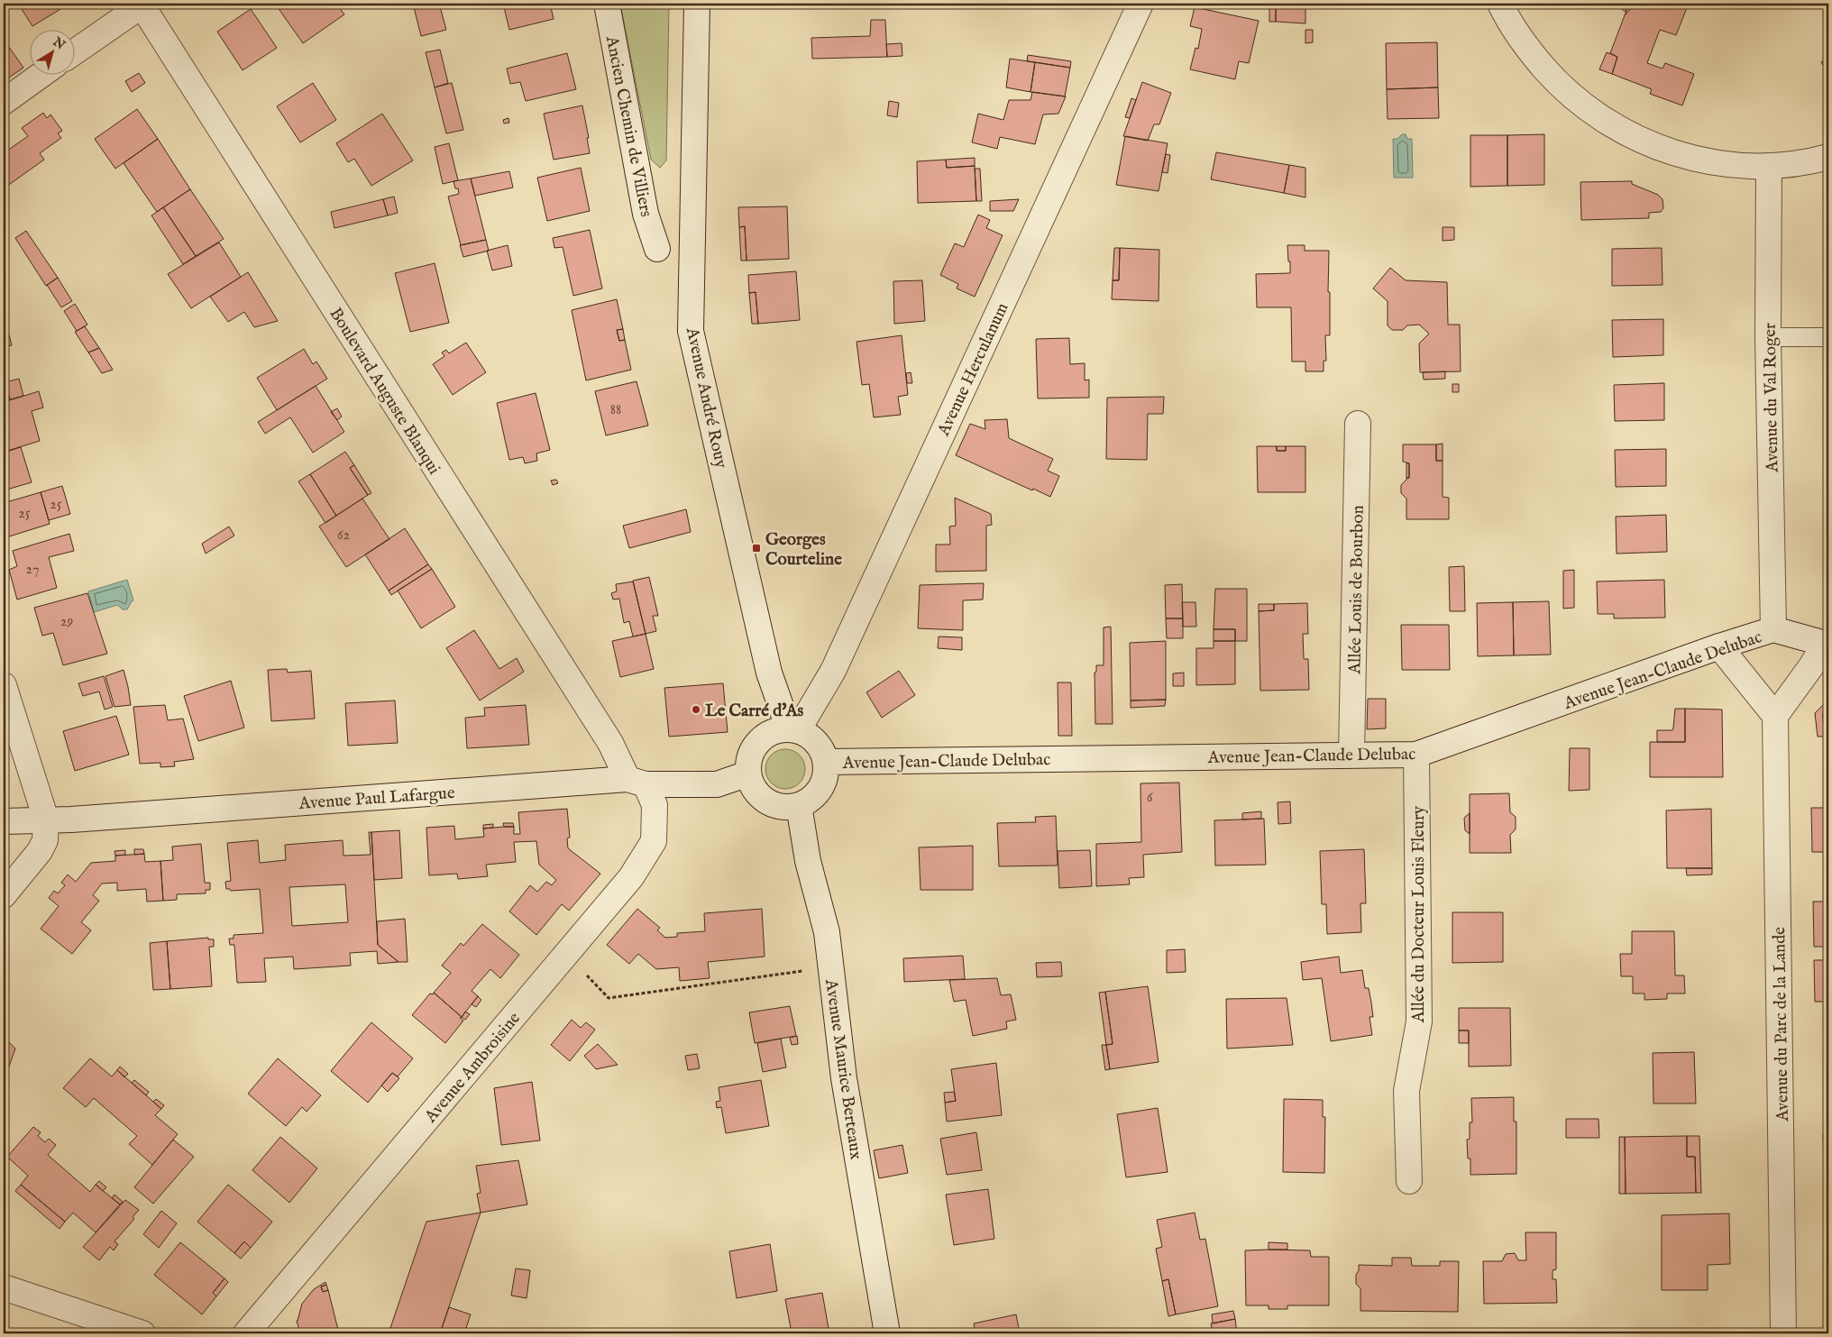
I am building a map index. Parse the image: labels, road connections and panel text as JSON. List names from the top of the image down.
{
  "streets": {
    "street": [
      "Ancien Chemin de Villiers",
      "Avenue Herculanum",
      "Boulevard Auguste Blanqui",
      "Avenue André Rouy",
      "Avenue du Val Roger",
      "Allée Louis de Bourbon",
      "Avenue Jean-Claude Delubac",
      "Avenue Paul Lafargue",
      "Allée du Docteur Louis Fleury",
      "Avenue du Parc de la Lande",
      "Avenue Ambroisine",
      "Avenue Maurice Berteaux"
    ]
  },
  "crossings": [
    ["Avenue Herculanum", "Avenue André Rouy"],
    ["Avenue Herculanum", "Avenue Jean-Claude Delubac"],
    ["Avenue Herculanum", "Avenue Paul Lafargue"],
    ["Avenue Herculanum", "Avenue Maurice Berteaux"],
    ["Boulevard Auguste Blanqui", "Avenue Paul Lafargue"],
    ["Boulevard Auguste Blanqui", "Avenue Ambroisine"],
    ["Avenue André Rouy", "Avenue Jean-Claude Delubac"],
    ["Avenue André Rouy", "Avenue Paul Lafargue"],
    ["Avenue André Rouy", "Avenue Maurice Berteaux"],
    ["Avenue du Val Roger", "Avenue Jean-Claude Delubac"],
    ["Allée Louis de Bourbon", "Avenue Jean-Claude Delubac"],
    ["Avenue Jean-Claude Delubac", "Avenue Paul Lafargue"],
    ["Avenue Jean-Claude Delubac", "Allée du Docteur Louis Fleury"],
    ["Avenue Jean-Claude Delubac", "Avenue Maurice Berteaux"],
    ["Avenue Paul Lafargue", "Avenue Ambroisine"],
    ["Avenue Paul Lafargue", "Avenue Maurice Berteaux"]
  ],
  "places": {
    "transit": ["Georges Courteline"],
    "other": ["Le Carré d'As"]
  },
  "house_numbers": [
    "88",
    "25",
    "25",
    "62",
    "27",
    "29",
    "6"
  ],
  "north": "top right"
}
